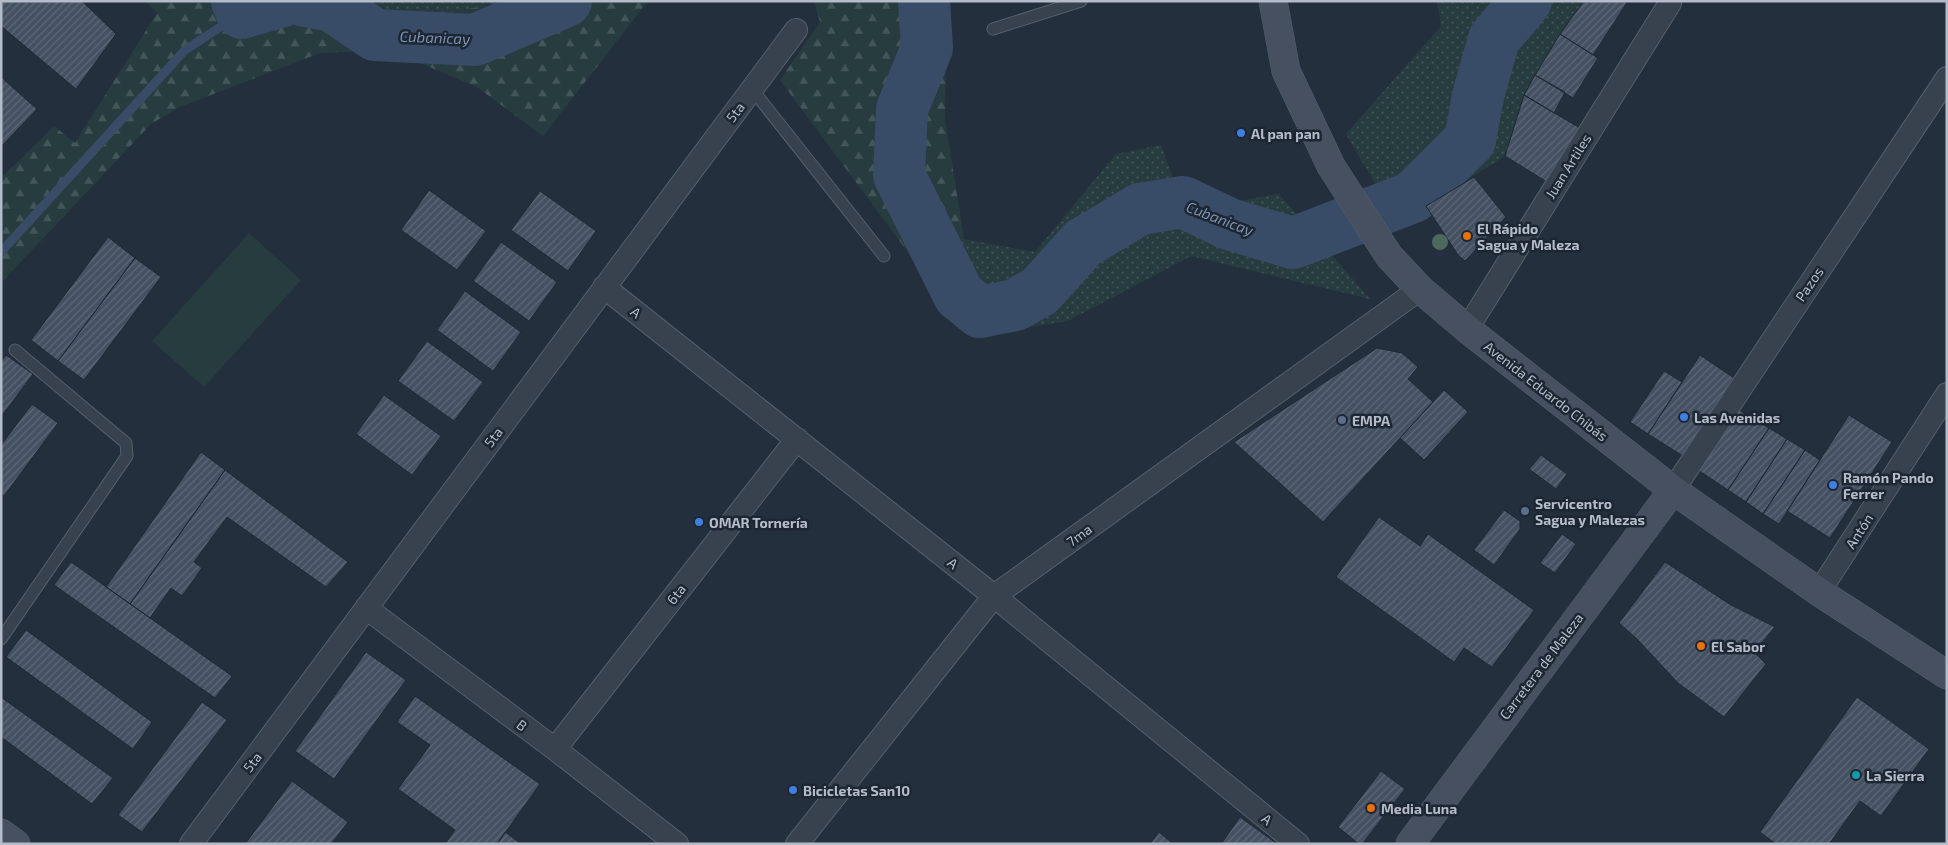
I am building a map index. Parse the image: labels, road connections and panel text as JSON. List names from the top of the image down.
{
  "streets": {
    "main road": ["Avenida Eduardo Chibás", "Carretera de Maleza"],
    "street": [
      "5ta",
      "Juan Artiles",
      "Pazos",
      "A",
      "Antón",
      "7ma",
      "6ta",
      "B"
    ]
  },
  "crossings": [
    ["5ta", "A"],
    ["5ta", "B"],
    ["Juan Artiles", "Avenida Eduardo Chibás"],
    ["Pazos", "Avenida Eduardo Chibás"],
    ["Pazos", "Carretera de Maleza"],
    ["A", "7ma"],
    ["A", "6ta"],
    ["Avenida Eduardo Chibás", "Antón"],
    ["Avenida Eduardo Chibás", "7ma"],
    ["Avenida Eduardo Chibás", "Carretera de Maleza"],
    ["6ta", "B"]
  ],
  "water": ["Cubanicay"],
  "places": [
    "Al pan pan",
    "El Rápido Sagua y Maleza",
    "Las Avenidas",
    "EMPA",
    "Ramón Pando Ferrer",
    "Servicentro Sagua y Malezas",
    "OMAR Tornería",
    "El Sabor",
    "La Sierra",
    "Bicicletas San10",
    "Media Luna"
  ]
}
